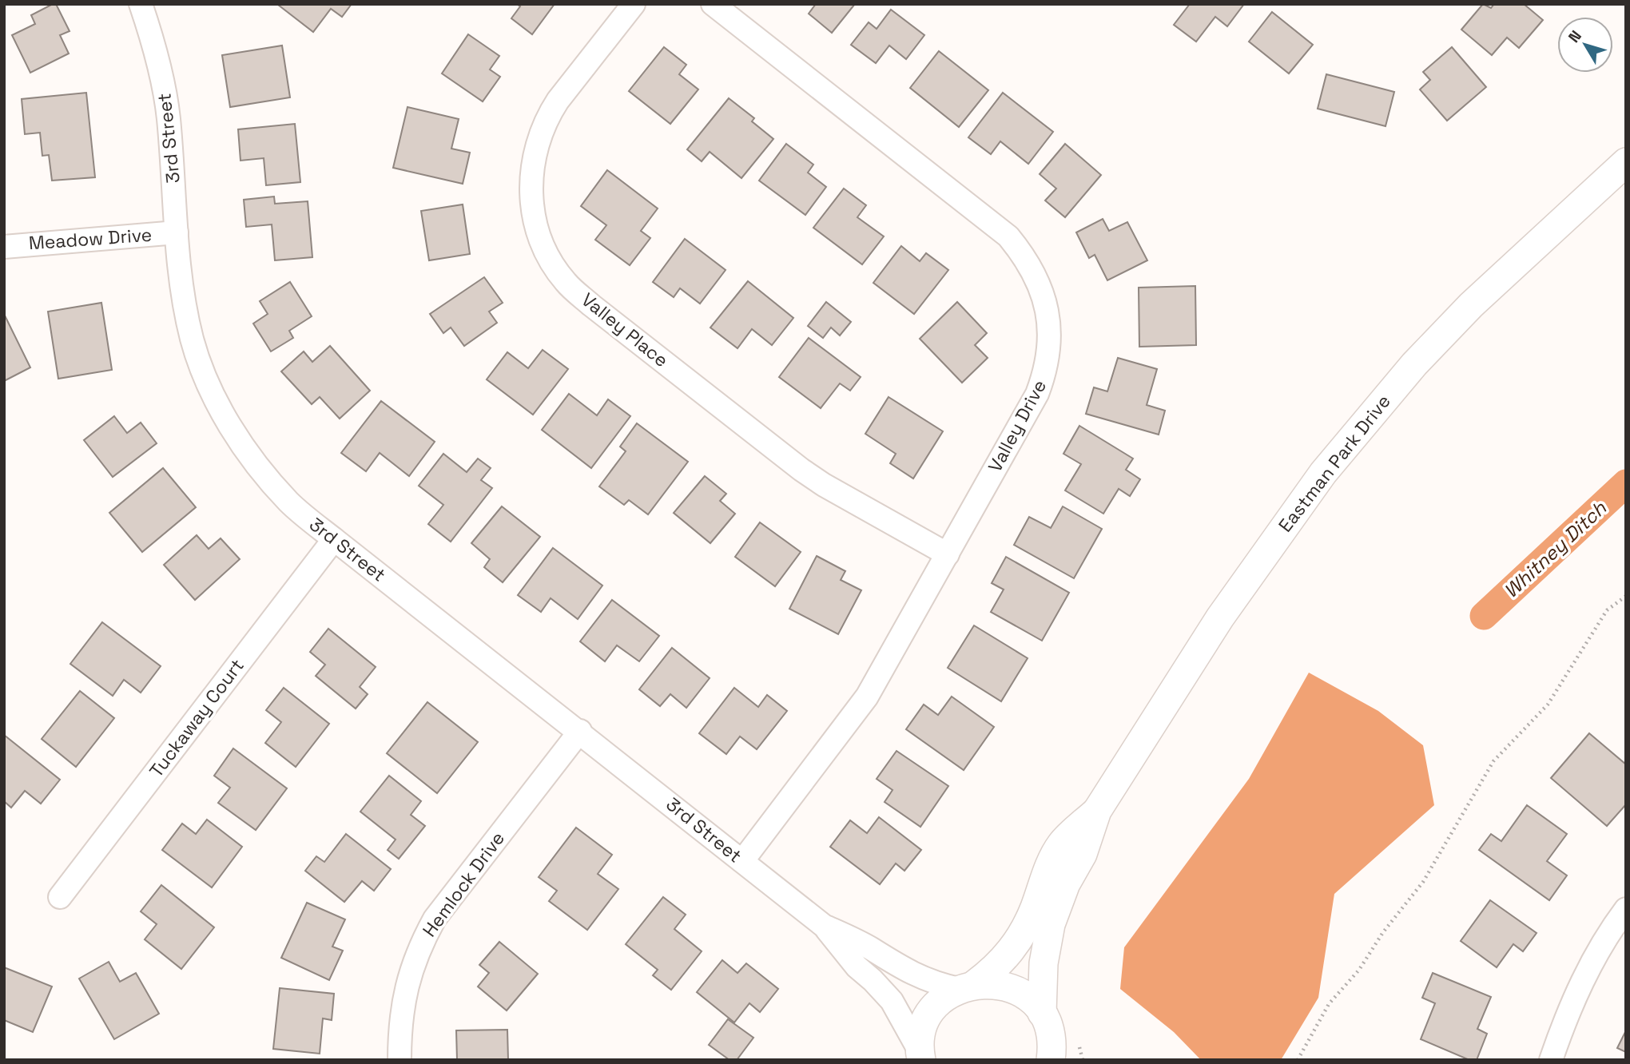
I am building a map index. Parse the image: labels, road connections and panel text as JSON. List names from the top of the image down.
{
  "streets": {
    "street": [
      "3rd Street",
      "Meadow Drive",
      "Valley Place",
      "Valley Drive",
      "Eastman Park Drive",
      "Tuckaway Court",
      "Hemlock Drive"
    ]
  },
  "crossings": [
    ["3rd Street", "Meadow Drive"],
    ["3rd Street", "Valley Drive"],
    ["3rd Street", "Eastman Park Drive"],
    ["3rd Street", "Tuckaway Court"],
    ["3rd Street", "Hemlock Drive"],
    ["Valley Place", "Valley Drive"]
  ],
  "water": ["Whitney Ditch"],
  "north": "top left"
}
